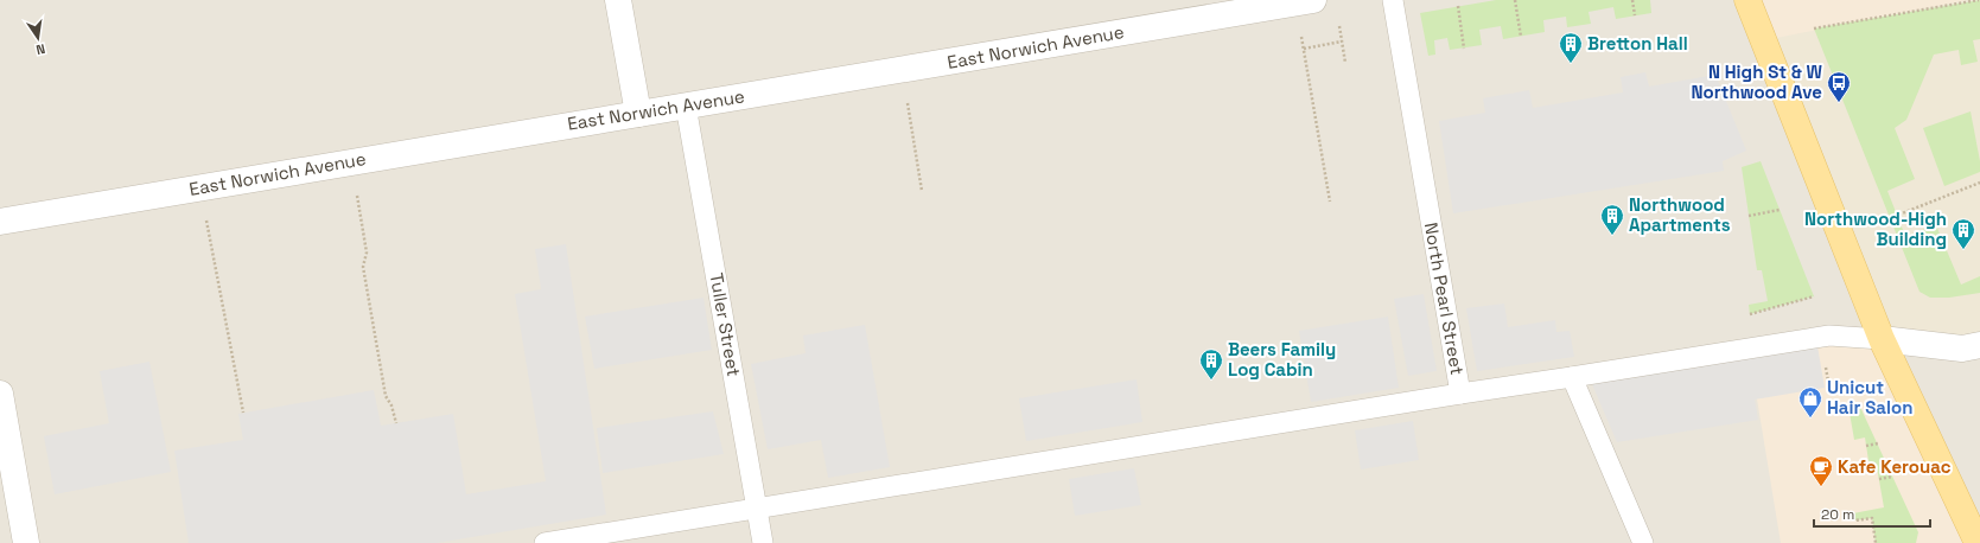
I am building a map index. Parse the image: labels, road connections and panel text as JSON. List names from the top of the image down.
{
  "streets": {
    "street": ["East Norwich Avenue"],
    "lane": ["North Pearl Street", "Tuller Street"]
  },
  "crossings": [
    ["East Norwich Avenue", "Tuller Street"]
  ],
  "places": {
    "building": [
      "Bretton Hall",
      "Northwood Apartments",
      "Northwood-High Building",
      "Beers Family Log Cabin"
    ],
    "bus stop": ["N High St & W Northwood Ave"],
    "shop": ["Unicut Hair Salon"],
    "cafe": ["Kafe Kerouac"]
  },
  "scale_bar": "20 m",
  "north": "bottom"
}
